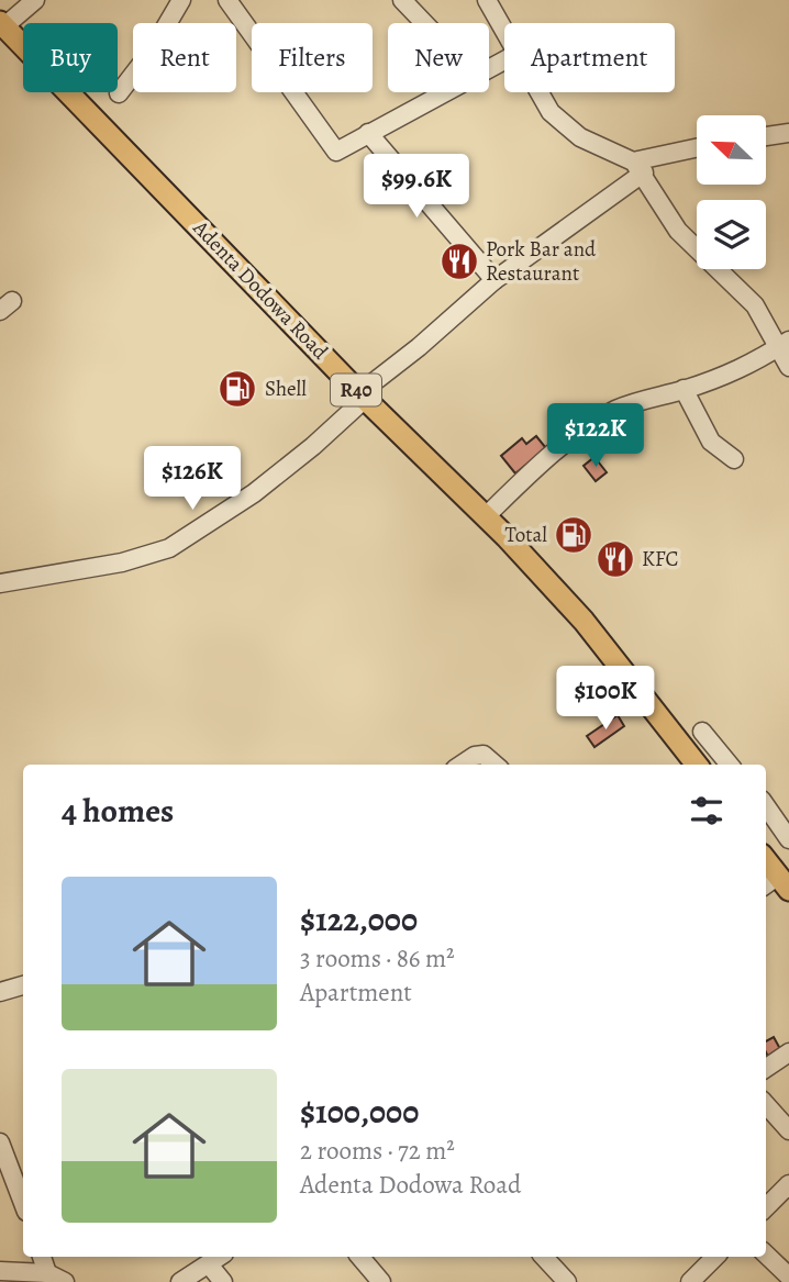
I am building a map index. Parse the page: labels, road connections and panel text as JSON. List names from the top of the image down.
{
  "streets": {
    "main road": ["Adenta Dodowa Road", "R40"]
  },
  "places": {
    "restaurant": ["Pork Bar and Restaurant", "KFC"],
    "fuel station": ["Shell", "Total"]
  },
  "north": "top left",
  "page": {
    "chip": [
      "Buy",
      "Rent",
      "Filters",
      "New",
      "Apartment"
    ],
    "price": [
      "$99.6K",
      "$122K",
      "$126K",
      "$100K"
    ],
    "heading": "4 homes",
    "list": [
      {
        "name": "$122,000",
        "note": "3 rooms · 86 m² · Apartment"
      },
      {
        "name": "$100,000",
        "note": "2 rooms · 72 m² · Adenta Dodowa Road"
      }
    ]
  }
}
